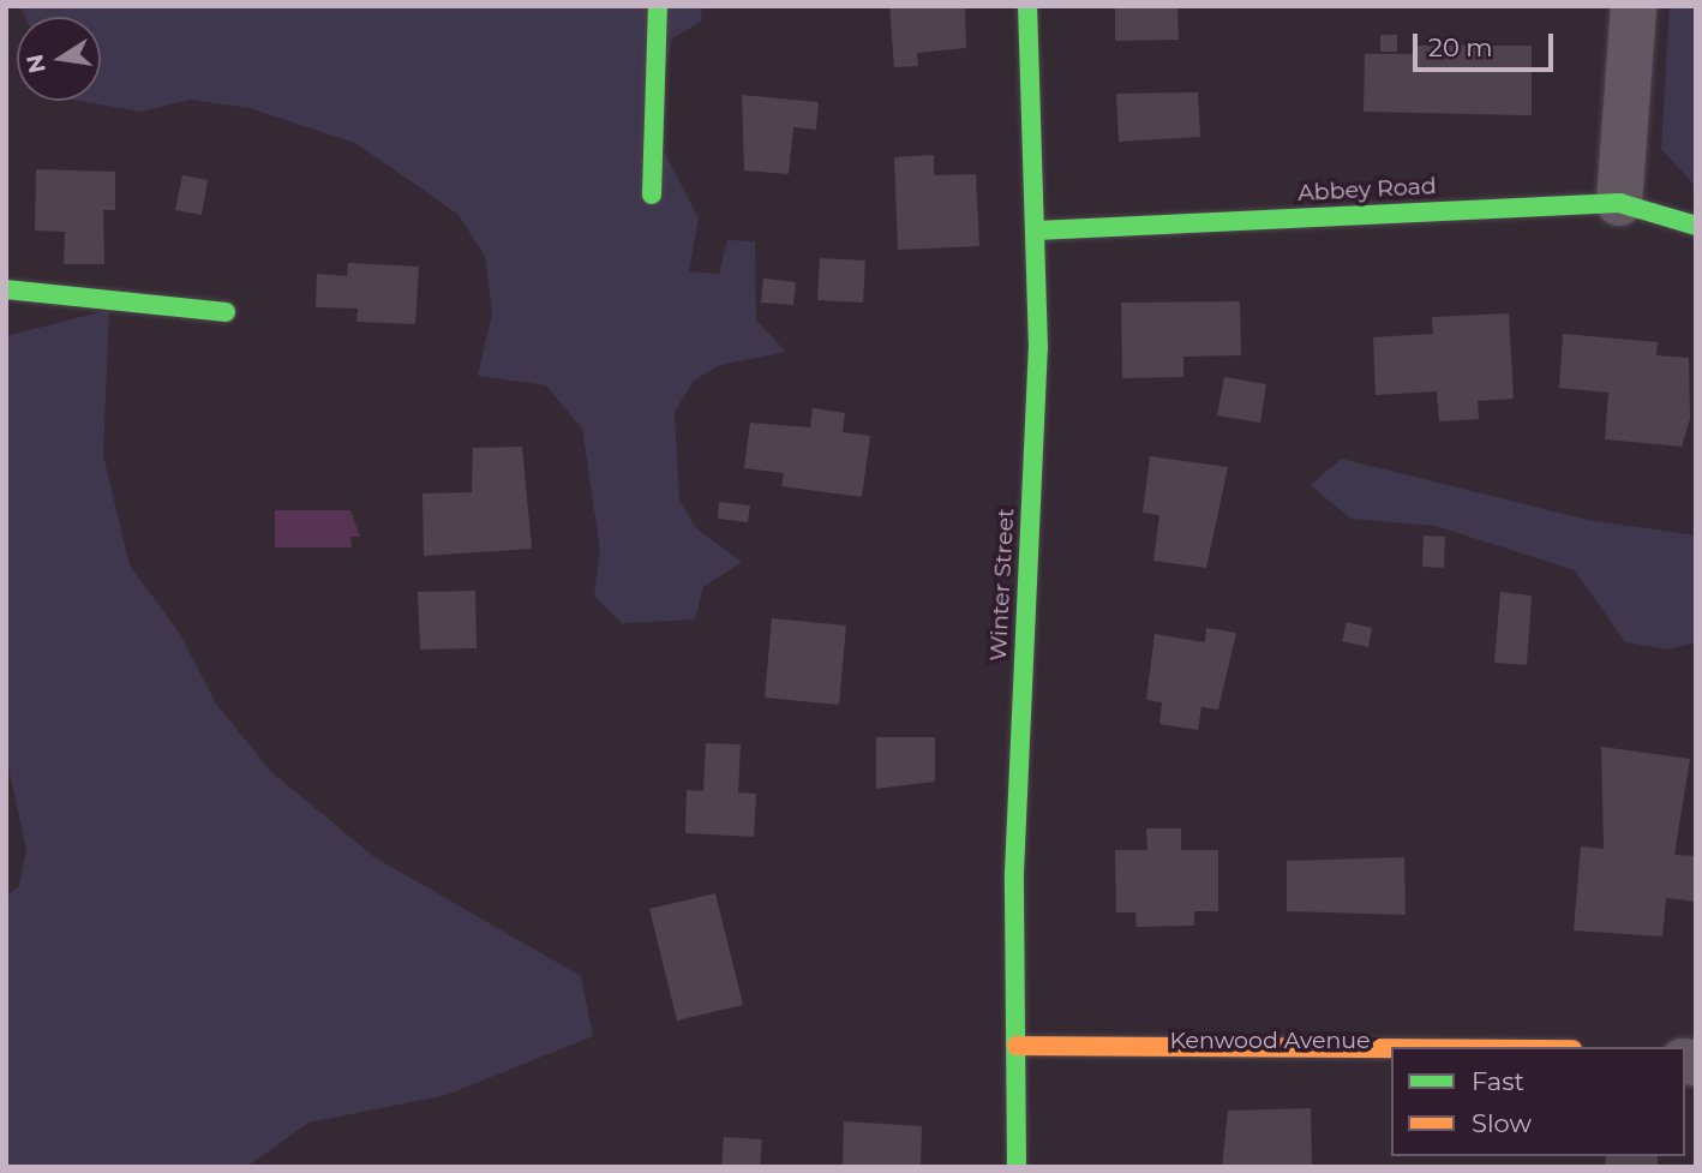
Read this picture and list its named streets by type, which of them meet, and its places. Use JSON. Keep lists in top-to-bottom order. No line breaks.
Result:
{"streets":{"street":["Abbey Road","Winter Street","Kenwood Avenue"]},"crossings":[["Abbey Road","Winter Street"],["Winter Street","Kenwood Avenue"]],"legend":["Fast","Slow"],"scale_bar":"20 m","north":"left"}
